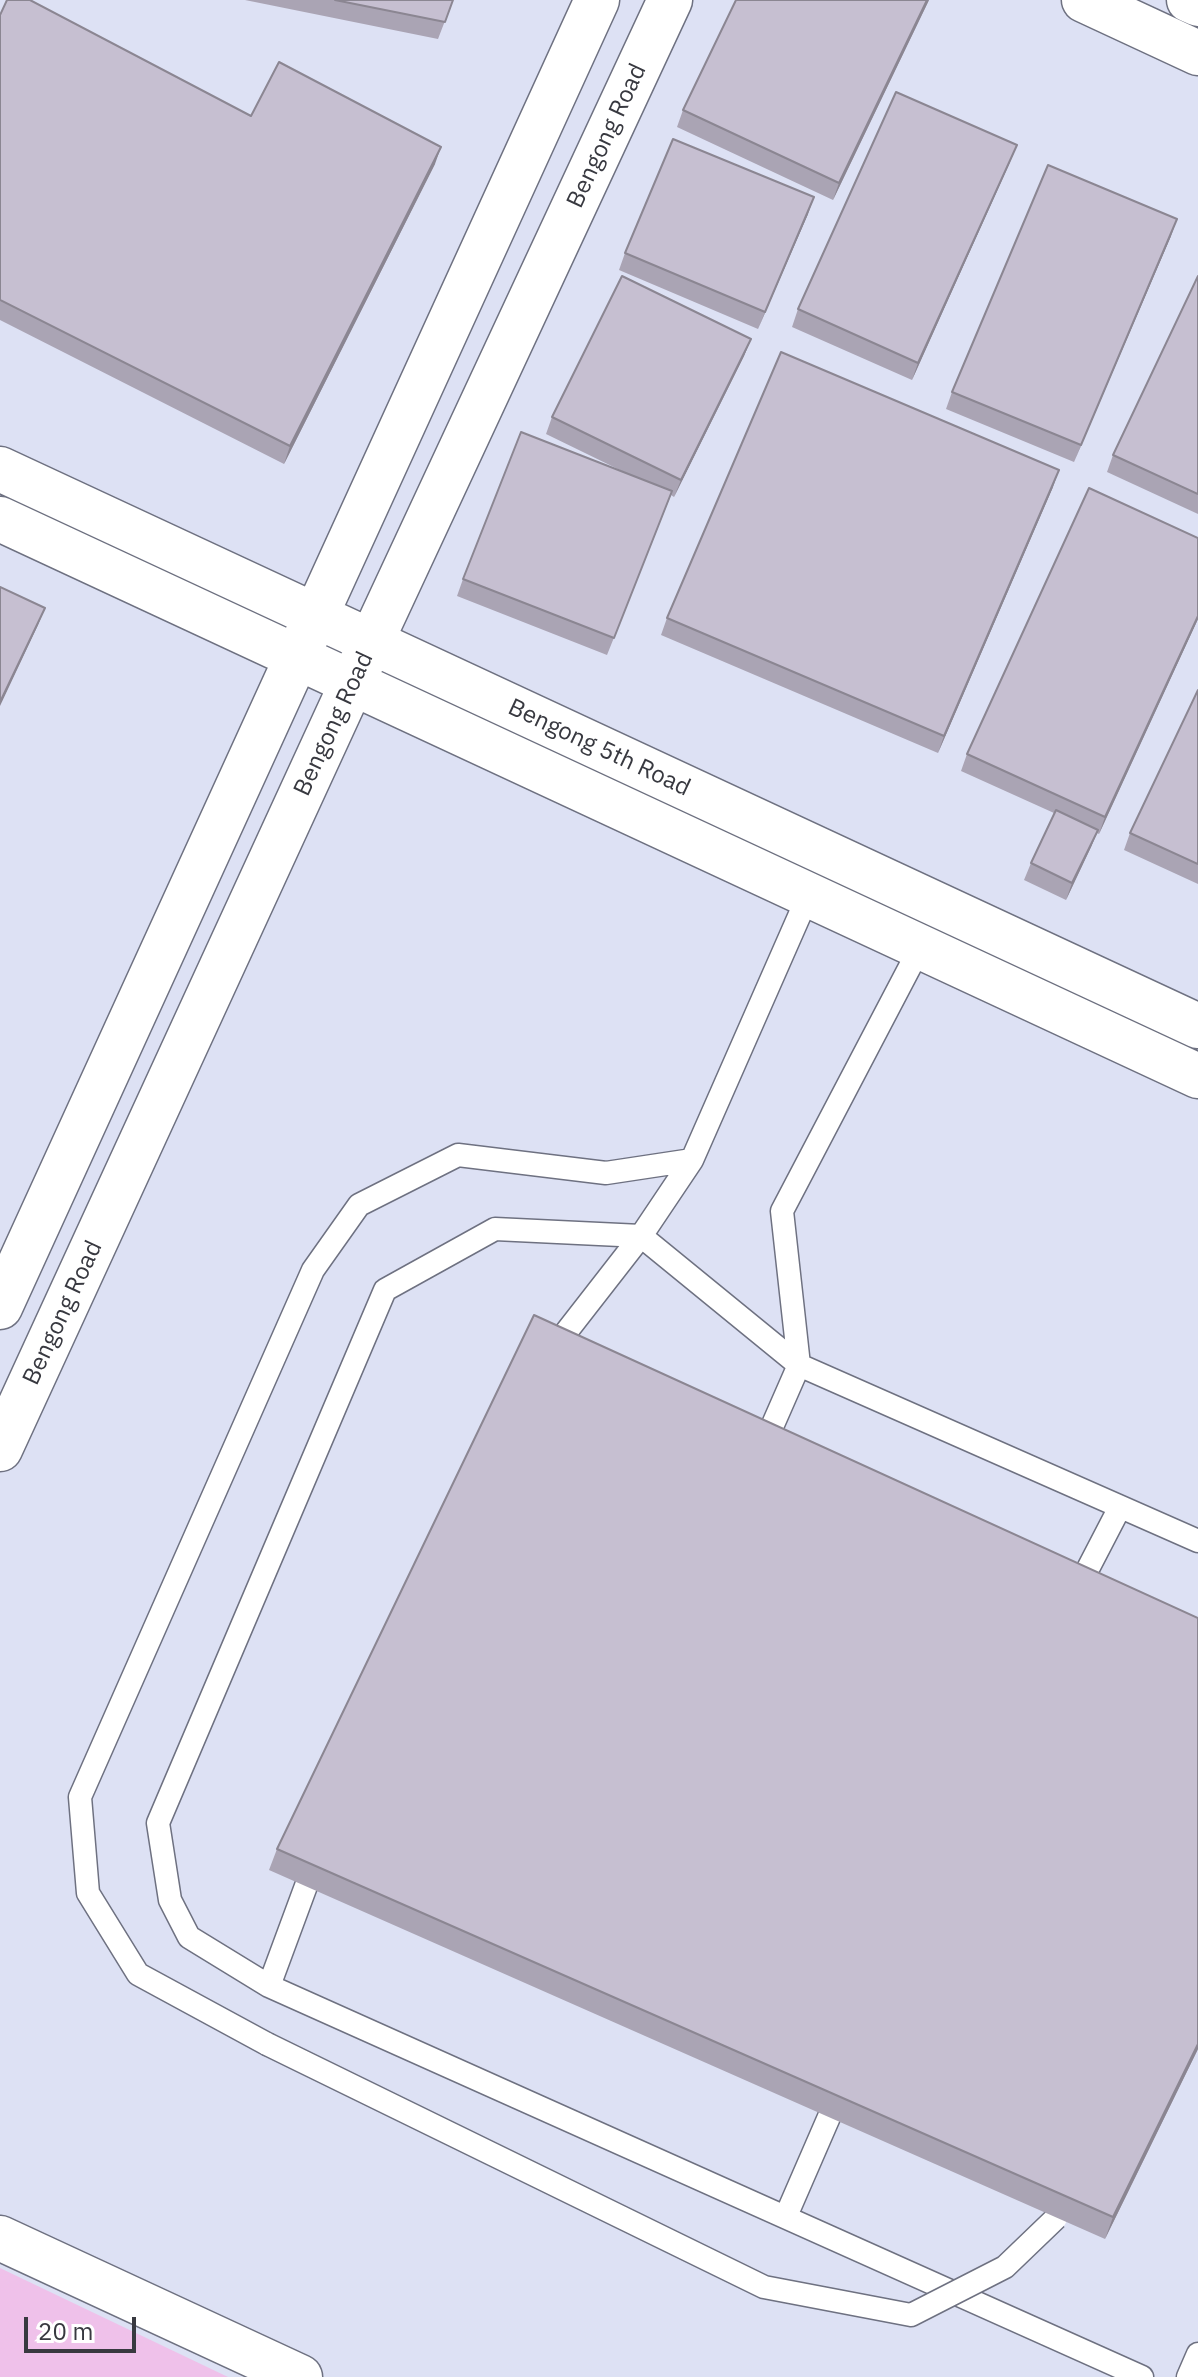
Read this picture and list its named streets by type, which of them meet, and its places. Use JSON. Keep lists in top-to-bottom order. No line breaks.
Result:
{"streets":{"street":["Bengong Road","Bengong 5th Road"]},"crossings":[["Bengong Road","Bengong 5th Road"]],"scale_bar":"20 m"}
